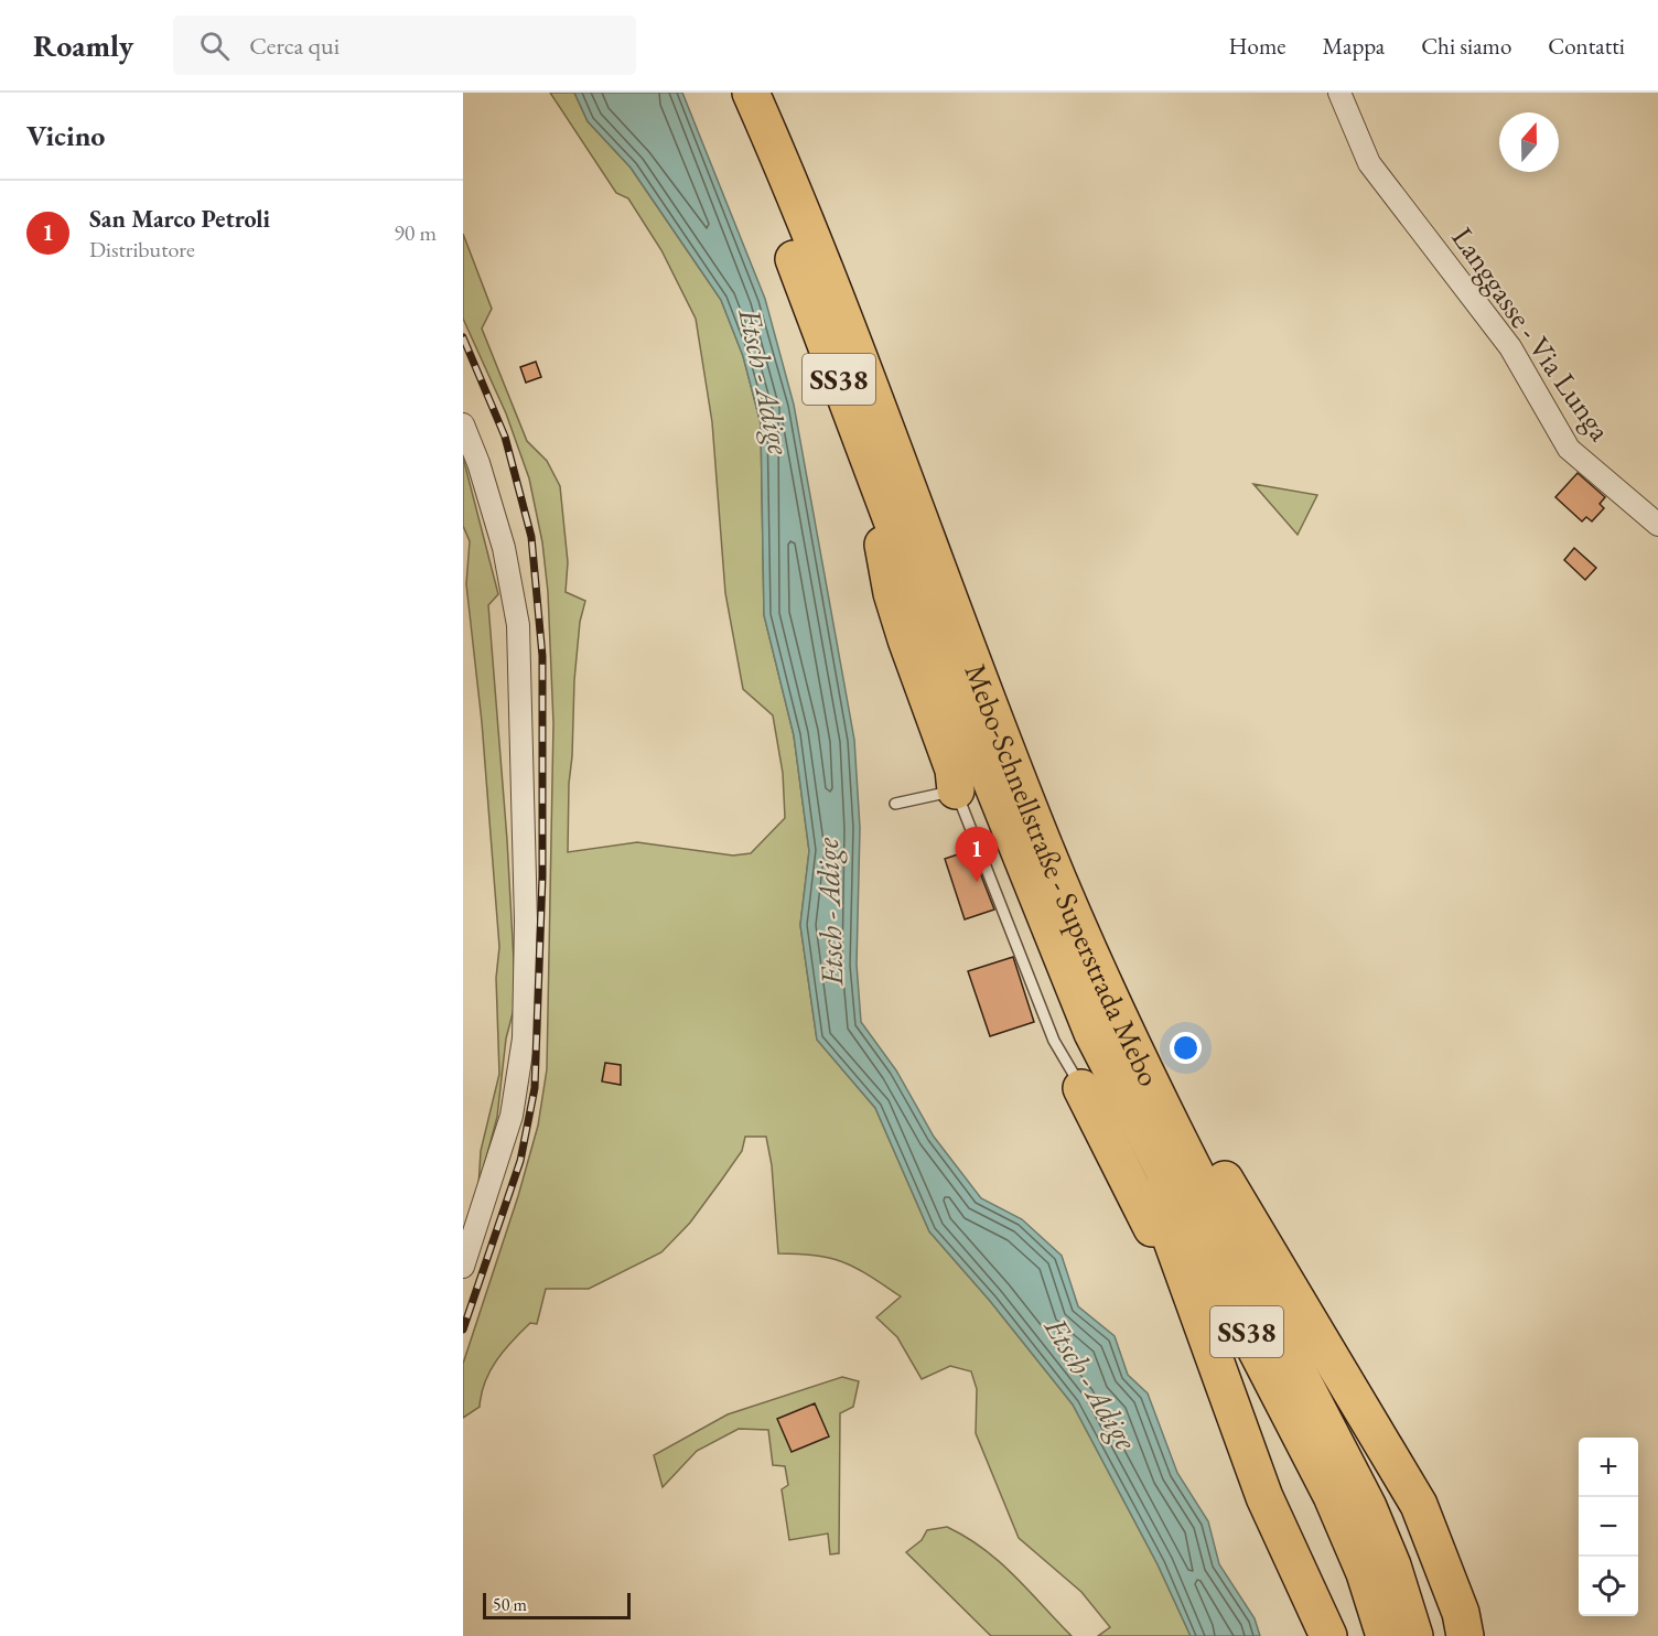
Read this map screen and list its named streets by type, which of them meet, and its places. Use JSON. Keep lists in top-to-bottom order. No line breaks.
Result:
{"streets":{"highway":["SS38","Mebo-Schnellstraße - Superstrada Mebo"],"street":["Langgasse - Via Lunga"]},"water":["Etsch - Adige"],"scale_bar":"50 m","north":"top","page":{"header":"Roamly","search":"Cerca qui","nav":["Home","Mappa","Chi siamo","Contatti"],"heading":"Vicino","list":[{"mark":"1","name":"San Marco Petroli","note":"Distributore","value":"90 m"}],"pins":"1","map_buttons":["+","−"],"scale":"50 m"}}
